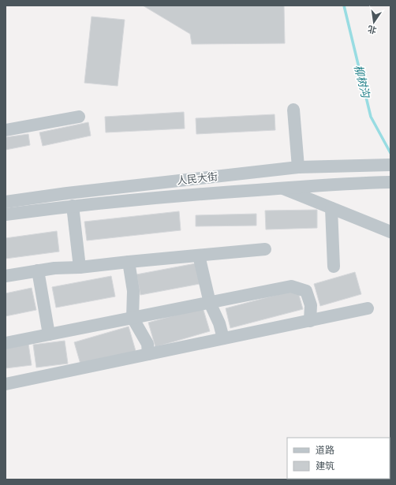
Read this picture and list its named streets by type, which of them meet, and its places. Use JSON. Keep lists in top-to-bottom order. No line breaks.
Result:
{"streets":{"street":["人民大街"]},"water":["柳树沟"],"legend":["道路","建筑"],"north":"bottom"}
